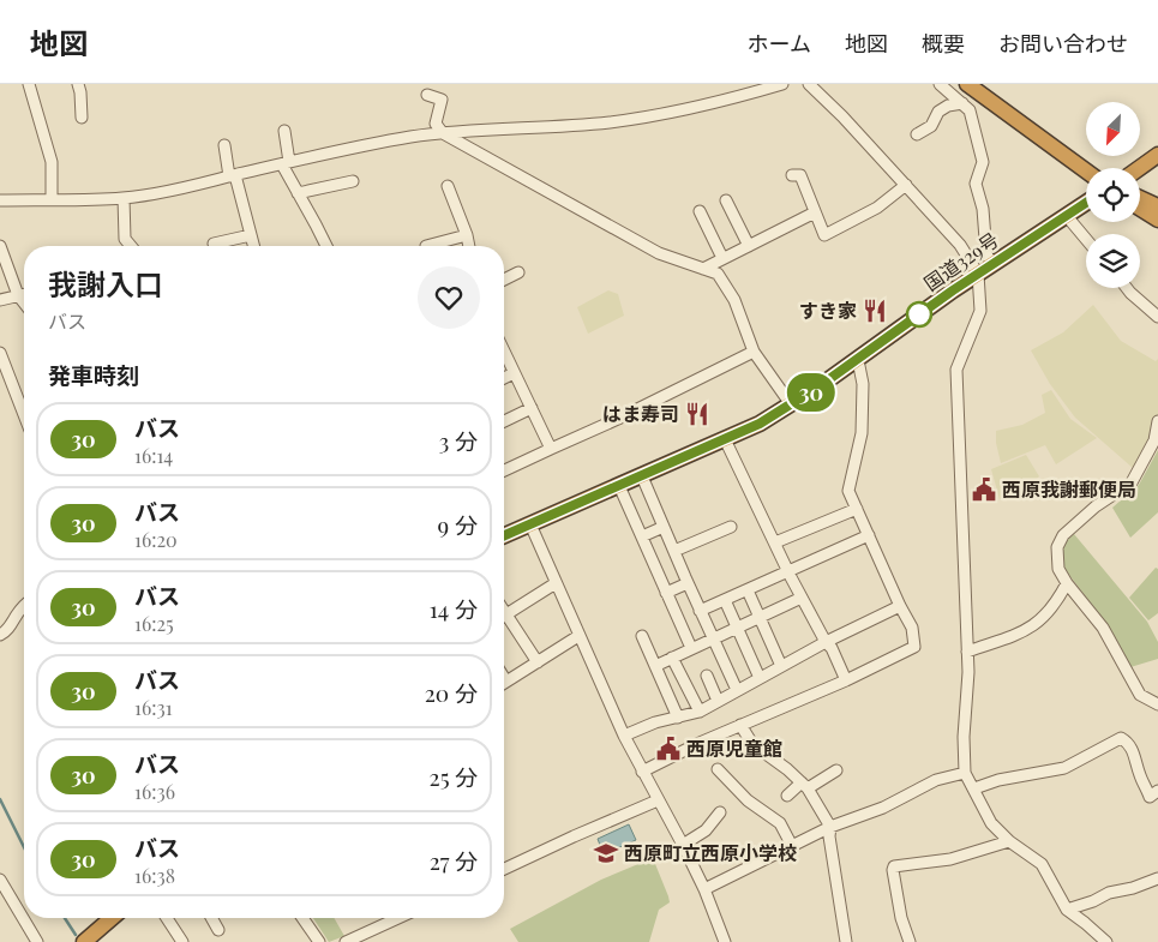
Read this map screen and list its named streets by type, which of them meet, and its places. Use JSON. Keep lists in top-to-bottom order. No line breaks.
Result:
{"streets":{"highway":["国道329号"]},"places":{"restaurant":["すき家","はま寿司"],"public building":["西原我謝郵便局","西原児童館"],"school or university":["西原町立西原小学校"]},"lines":["bus line 30"],"north":"bottom left","page":{"header":"地図","nav":["ホーム","地図","概要","お問い合わせ"],"on_map":"30","heading":[["我謝入口","バス"],"発車時刻"],"list":[{"mark":"30","name":"バス","note":"16:14","value":"3 分"},{"mark":"30","name":"バス","note":"16:20","value":"9 分"},{"mark":"30","name":"バス","note":"16:25","value":"14 分"},{"mark":"30","name":"バス","note":"16:31","value":"20 分"},{"mark":"30","name":"バス","note":"16:36","value":"25 分"},{"mark":"30","name":"バス","note":"16:38","value":"27 分"}]}}
